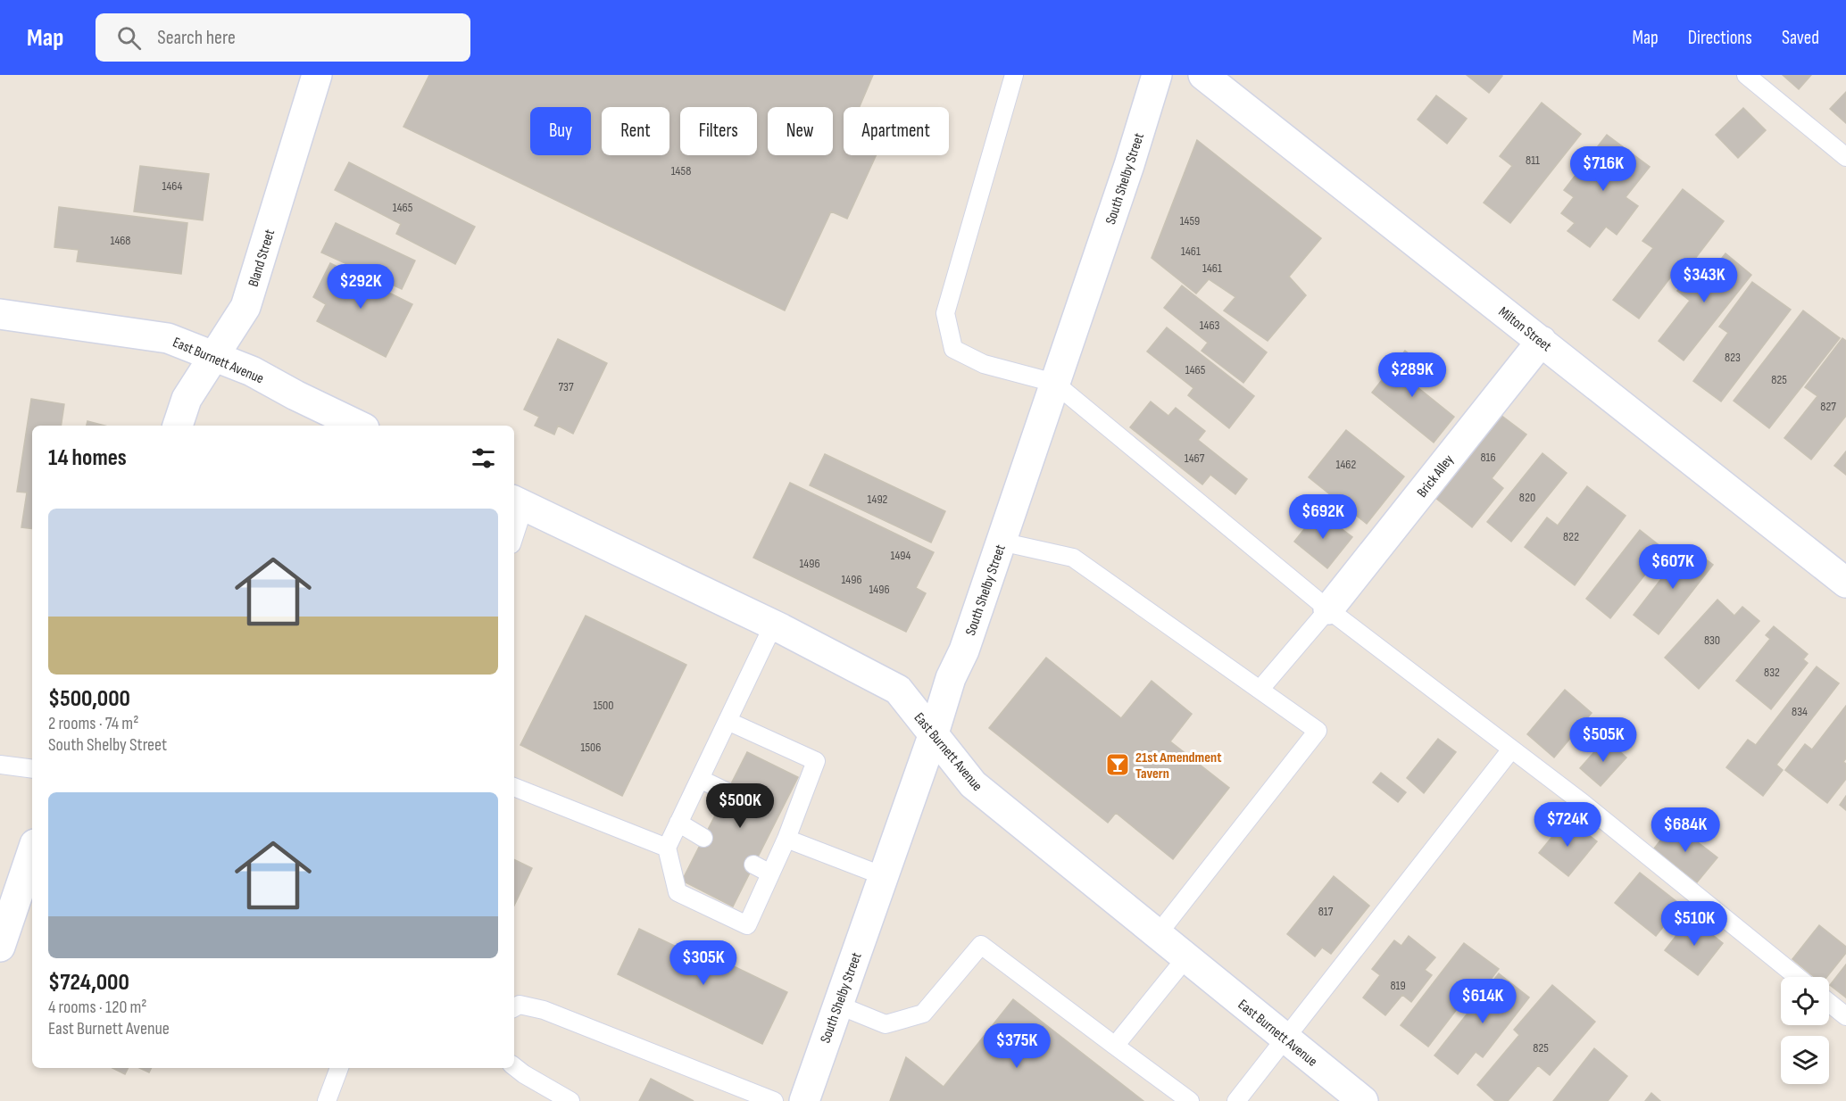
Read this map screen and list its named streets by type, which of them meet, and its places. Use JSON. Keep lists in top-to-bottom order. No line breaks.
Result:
{"streets":{"street":["South Shelby Street","Bland Street","Milton Street","East Burnett Avenue","Brick Alley"]},"crossings":[["South Shelby Street","East Burnett Avenue"],["Bland Street","East Burnett Avenue"],["Milton Street","Brick Alley"]],"places":{"bar":["21st Amendment Tavern"]},"house_numbers":["811","1458","1464","1465","1459","1468","1461","1461","1463","823","1465","825","737","827","816","1467","1462","820","1492","822","1494","1496","1496","1496","830","832","1500","834","1506","817","819","825"],"page":{"header":"Map","search":"Search here","nav":["Map","Directions","Saved"],"chip":["Buy","Rent","Filters","New","Apartment"],"price":["$716K","$343K","$292K","$289K","$692K","$607K","$505K","$500K","$724K","$684K","$510K","$305K","$614K","$375K"],"heading":"14 homes","list":[{"name":"$500,000","note":"2 rooms · 74 m² · South Shelby Street"},{"name":"$724,000","note":"4 rooms · 120 m² · East Burnett Avenue"}]}}
